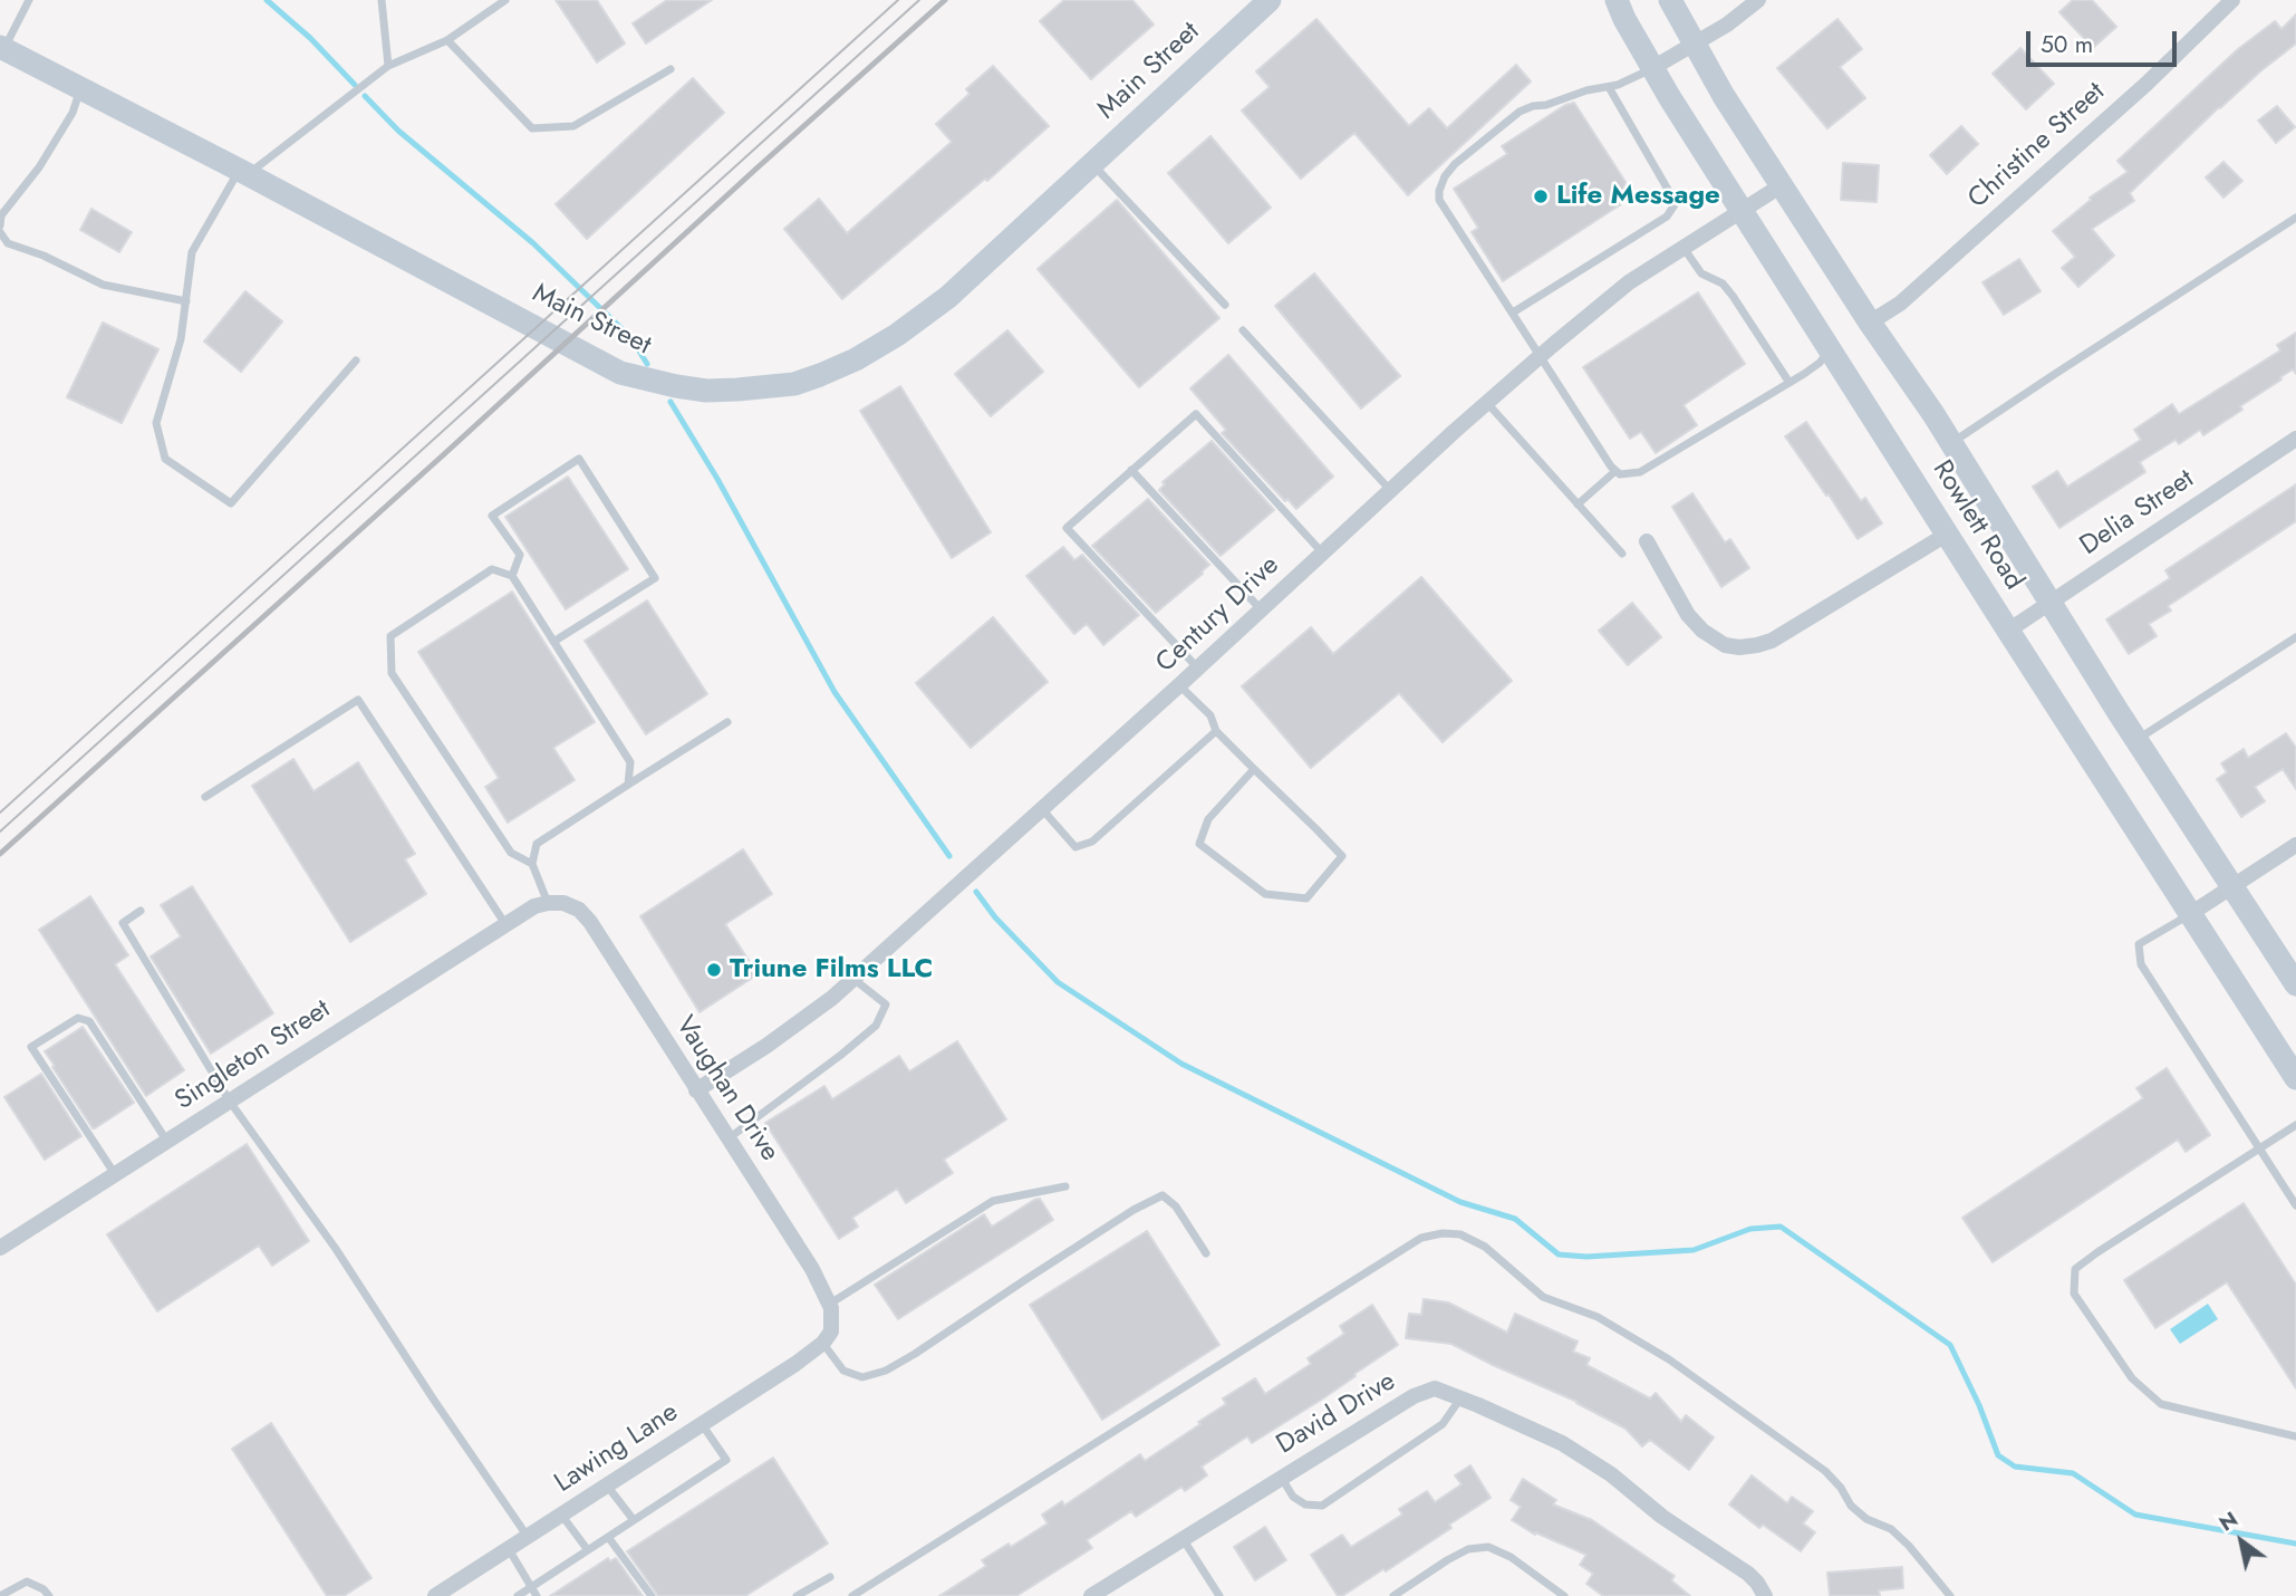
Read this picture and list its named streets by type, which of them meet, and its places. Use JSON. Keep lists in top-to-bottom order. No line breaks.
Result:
{"streets":{"main road":["Main Street","Rowlett Road"],"street":["Christine Street","Delia Street","Century Drive","Singleton Street","Vaughan Drive","David Drive","Lawing Lane"]},"crossings":[["Christine Street","Rowlett Road"],["Delia Street","Rowlett Road"],["Rowlett Road","Century Drive"],["Century Drive","Vaughan Drive"],["Singleton Street","Vaughan Drive"]],"places":["Life Message","Triune Films LLC"],"scale_bar":"50 m","north":"top left"}
